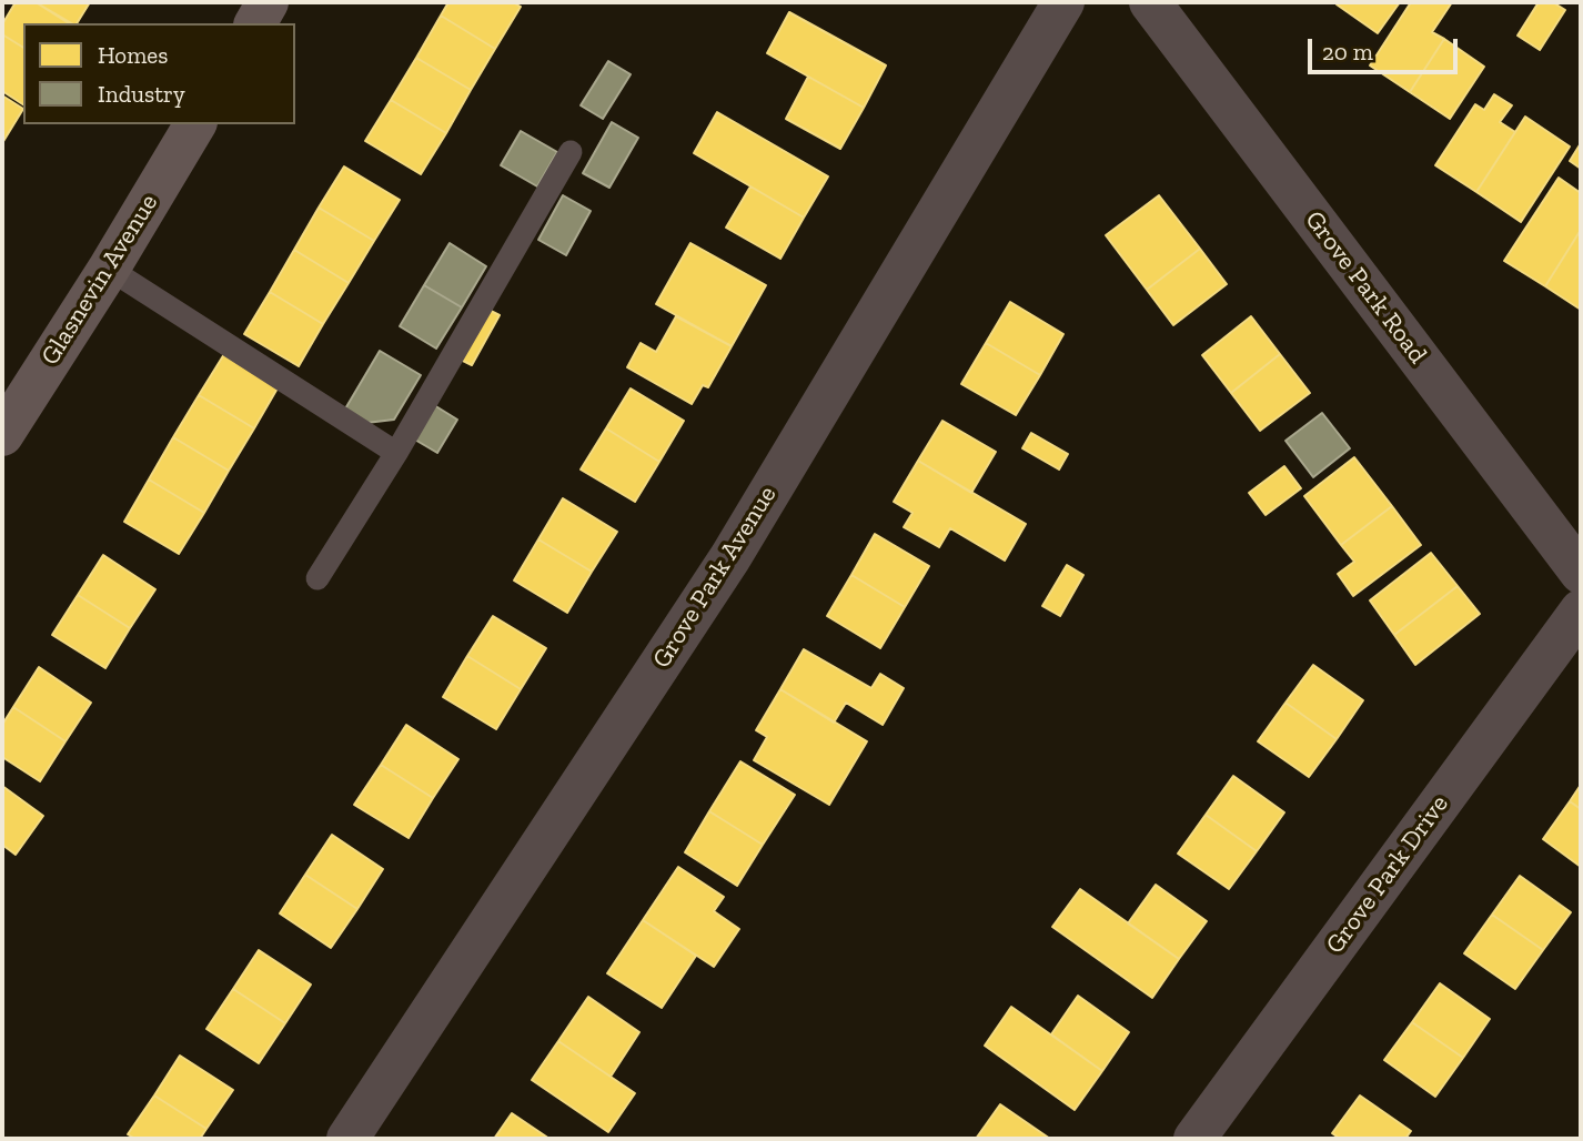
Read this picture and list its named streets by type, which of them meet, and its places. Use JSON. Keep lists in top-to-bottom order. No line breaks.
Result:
{"streets":{"main road":["Glasnevin Avenue"],"street":["Grove Park Road","Grove Park Avenue","Grove Park Drive"]},"legend":["Homes","Industry"],"scale_bar":"20 m"}
